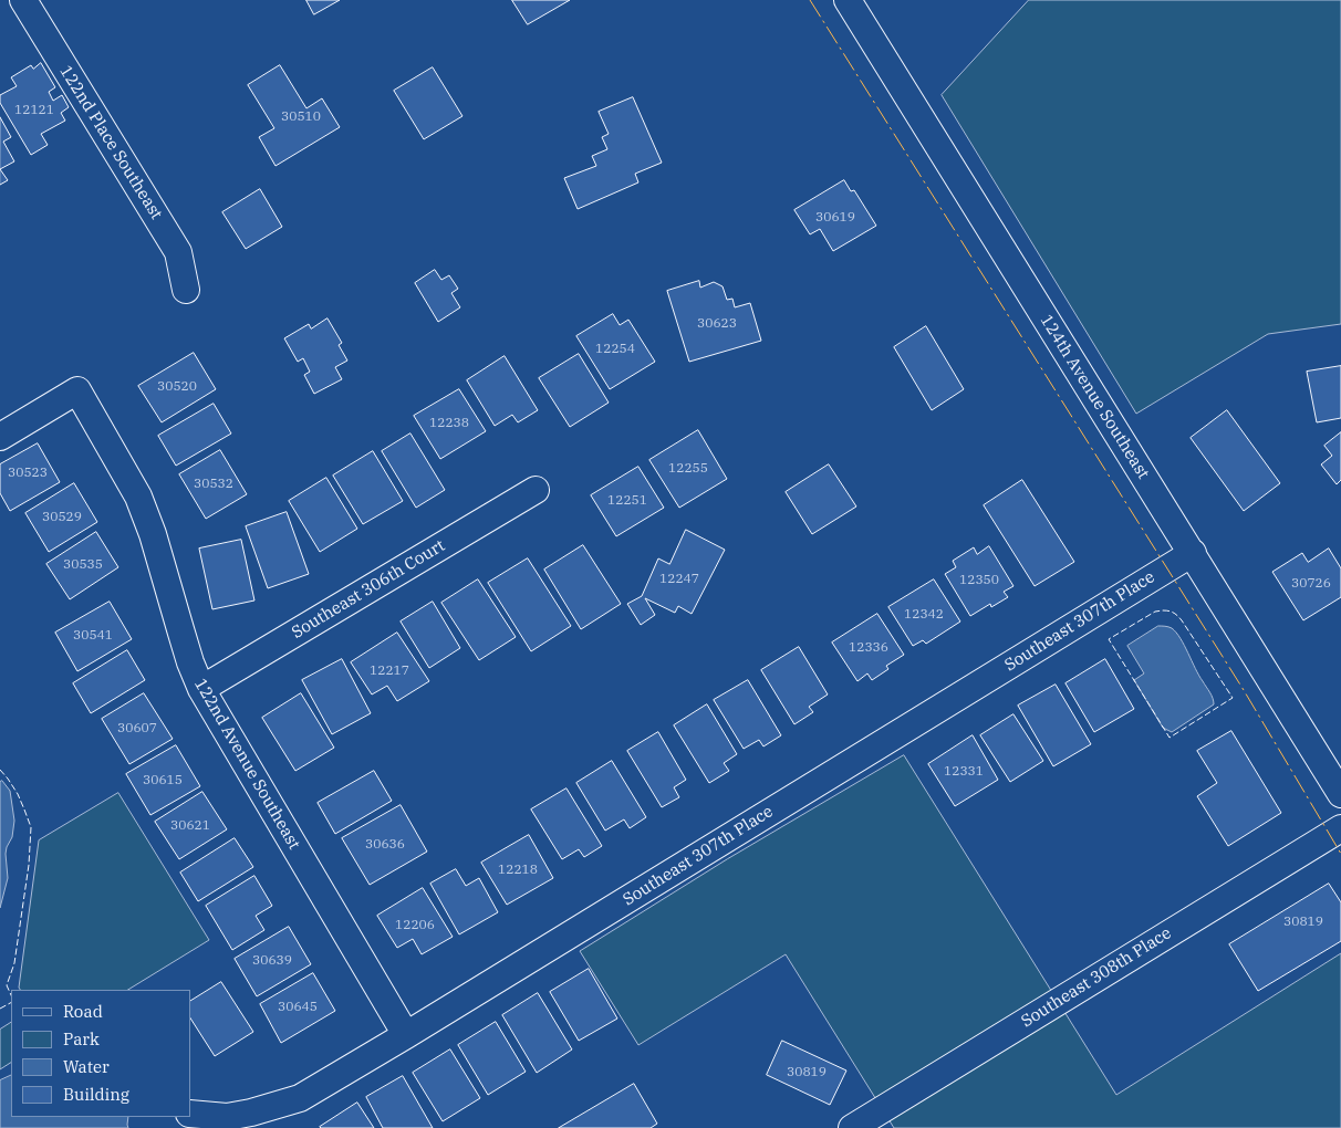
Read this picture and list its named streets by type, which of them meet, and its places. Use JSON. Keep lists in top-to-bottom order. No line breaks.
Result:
{"streets":{"street":["122nd Place Southeast","124th Avenue Southeast","Southeast 306th Court","Southeast 307th Place","122nd Avenue Southeast","Southeast 308th Place"]},"crossings":[["124th Avenue Southeast","Southeast 307th Place"],["Southeast 306th Court","122nd Avenue Southeast"],["Southeast 307th Place","122nd Avenue Southeast"]],"house_numbers":["12121","30510","30619","30623","12254","30520","12238","12255","30523","30532","12251","30529","30535","12247","12350","30726","12342","30541","12336","12217","30607","12331","30615","30621","30636","12218","30819","12206","30639","30645","30819"],"legend":["Road","Park","Water","Building"]}
